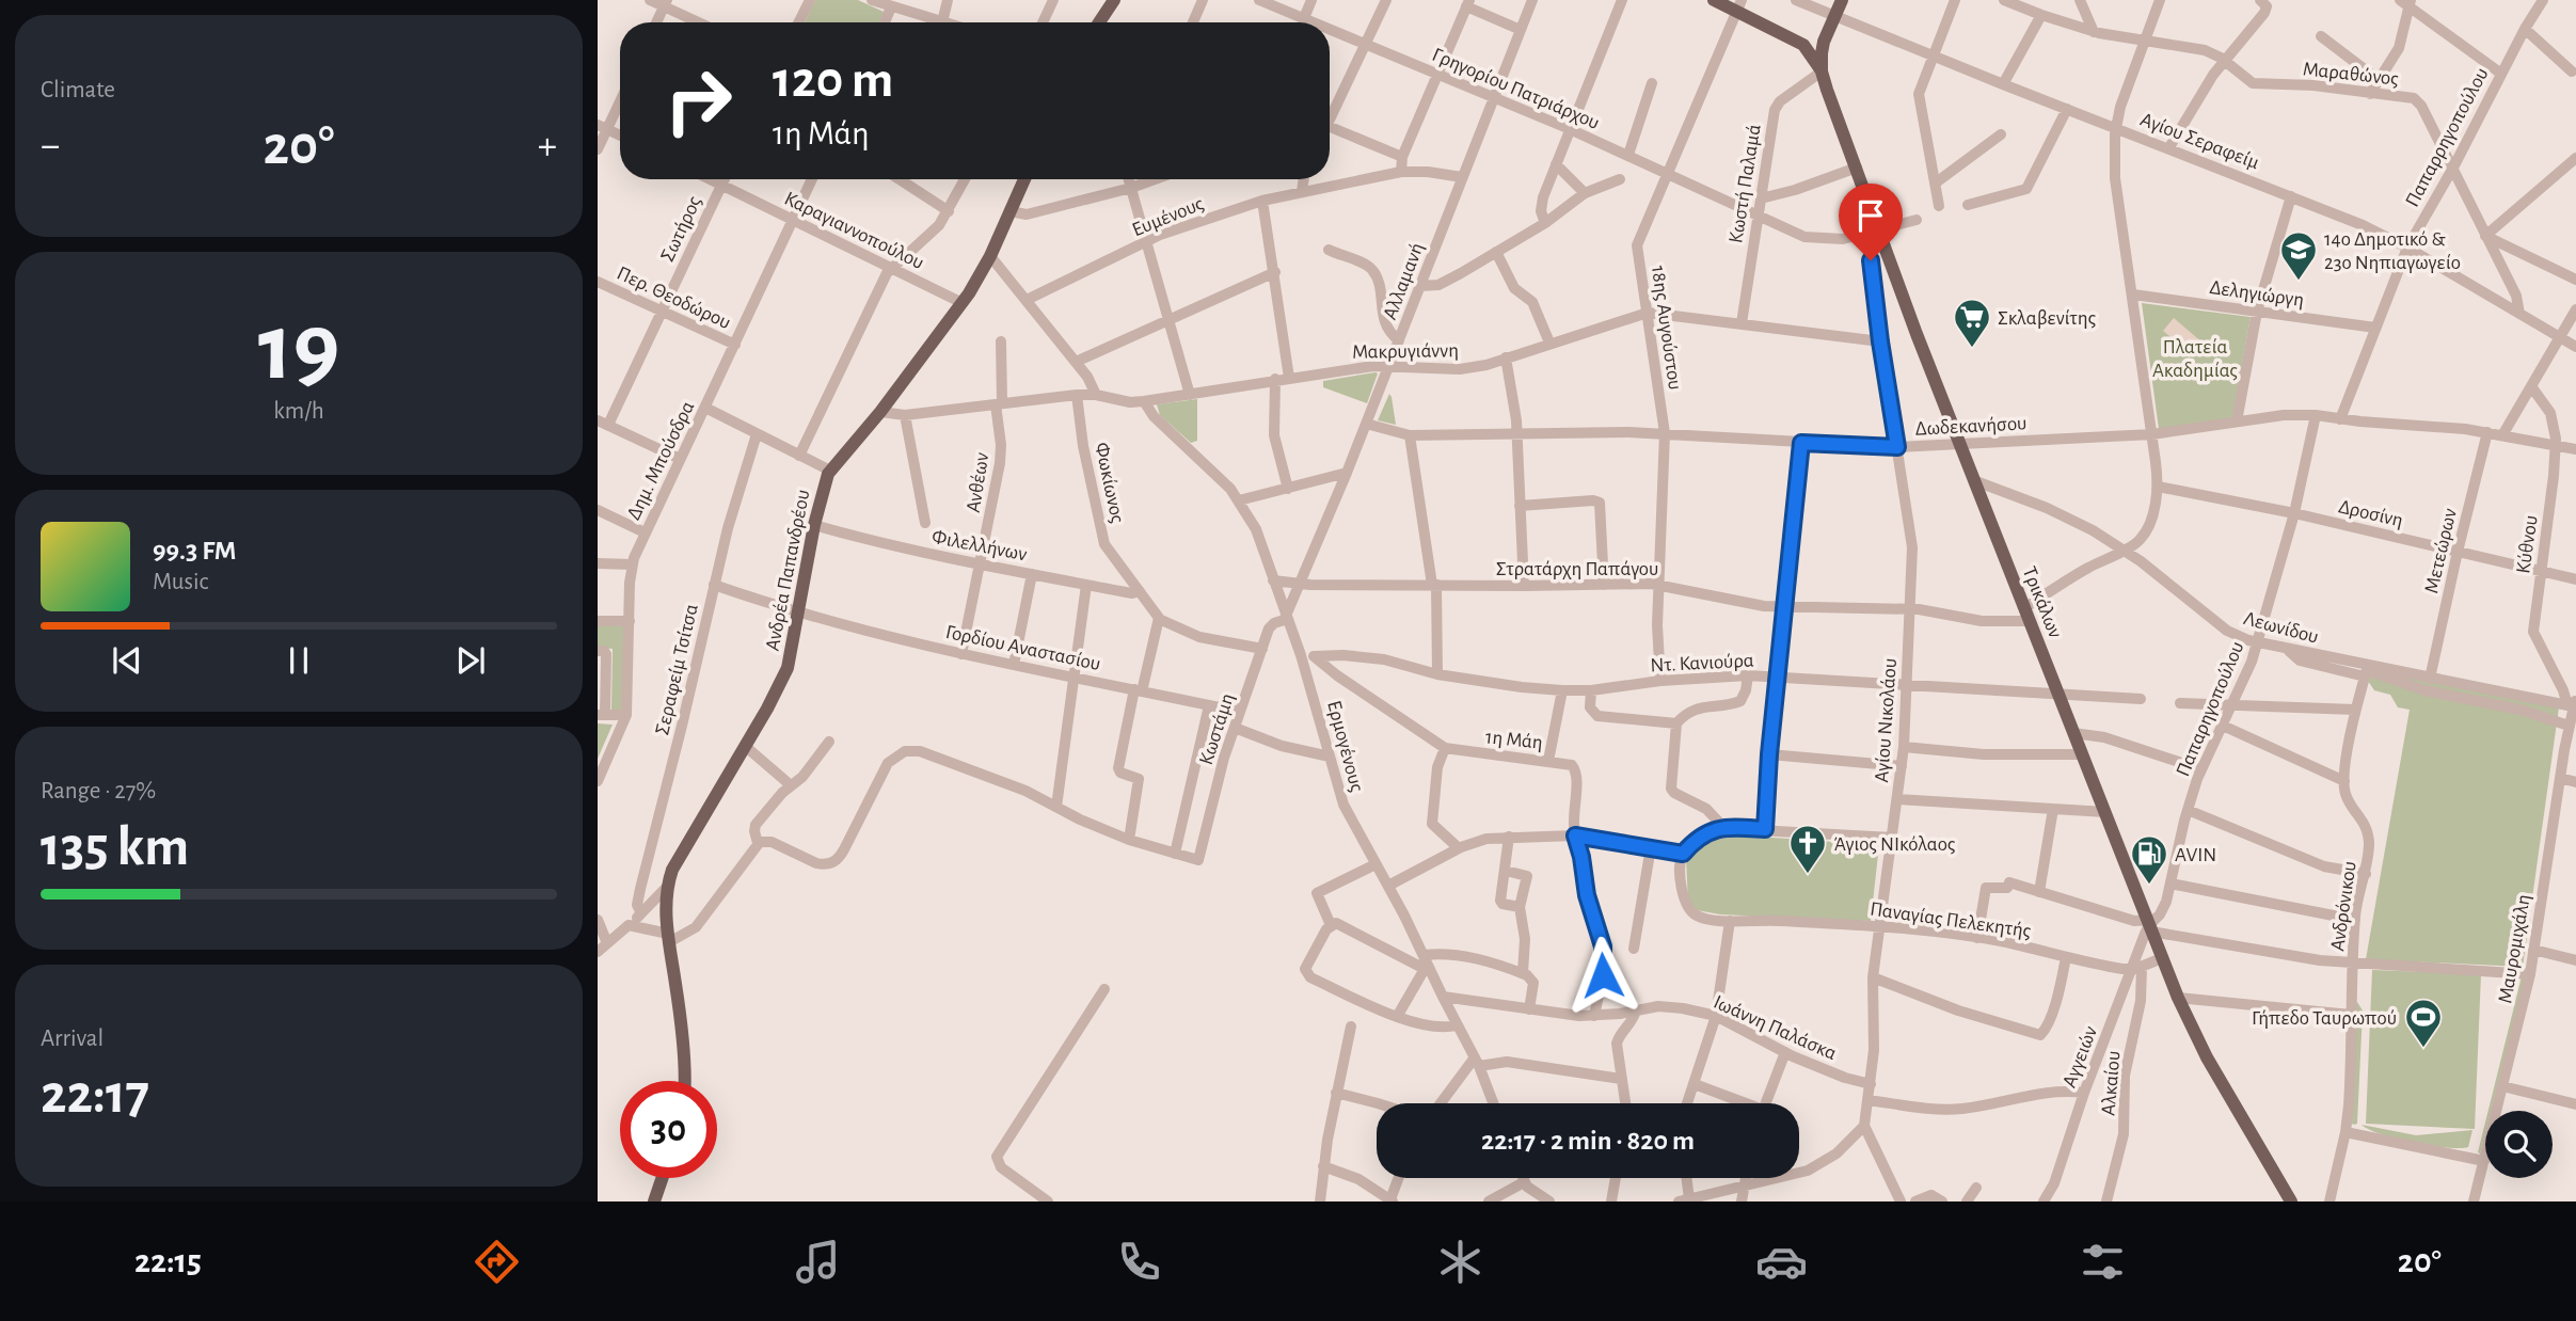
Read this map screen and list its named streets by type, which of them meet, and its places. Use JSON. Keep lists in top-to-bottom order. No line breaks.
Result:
{"streets":{"main road":["Ανδρέα Παπανδρέου","Τρικάλων"],"street":["Μαραθώνος","Γρηγορίου Πατριάρχου","Παπαρρηγοπούλου","Αγίου Σεραφείμ","Κωστή Παλαμά","Ευμένους","Σωτήρος","Καραγιαννοπούλου","Αλλαμανή","Δεληγιώργη","Περ. Θεοδώρου","18ης Αυγούστου","Μακρυγιάννη","Δωδεκανήσου","Δημ. Μπούσδρα","Ανθέων","Φωκίωνος","Δροσίνη","Φιλελλήνων","Κύθνου","Μετεώρων","Στρατάρχη Παπάγου","Λεωνίδου","Γορδίου Αναστασίου","Ντ. Κανιούρα","Σεραφείμ Τσίτσα","Παπαρηγοπούλου","Αγίου Νικολάου","Κωστάμη","1η Μάη","Ερμογένους","Ανδρόνικου","Παναγίας Πελεκητής","Μαυρομιχάλη","Ιωάννη Παλάσκα","Αγγειών","Αλκαίου"]},"crossings":[["Μαραθώνος","Παπαρρηγοπούλου"],["Μαραθώνος","Αγίου Σεραφείμ"],["Γρηγορίου Πατριάρχου","Κωστή Παλαμά"],["Γρηγορίου Πατριάρχου","Αλλαμανή"],["Γρηγορίου Πατριάρχου","18ης Αυγούστου"],["Παπαρρηγοπούλου","Αγίου Σεραφείμ"],["Παπαρρηγοπούλου","Δεληγιώργη"],["Παπαρρηγοπούλου","Δωδεκανήσου"],["Αγίου Σεραφείμ","Τρικάλων"],["Κωστή Παλαμά","Μακρυγιάννη"],["Κωστή Παλαμά","Τρικάλων"],["Ευμένους","Αλλαμανή"],["Σωτήρος","Καραγιαννοπούλου"],["Σωτήρος","Περ. Θεοδώρου"],["Καραγιαννοπούλου","Δημ. Μπούσδρα"],["Καραγιαννοπούλου","Ανδρέα Παπανδρέου"],["Αλλαμανή","Μακρυγιάννη"],["Αλλαμανή","Δωδεκανήσου"],["Αλλαμανή","Στρατάρχη Παπάγου"],["Αλλαμανή","Κωστάμη"],["Αλλαμανή","Ερμογένους"],["Περ. Θεοδώρου","Δημ. Μπούσδρα"],["18ης Αυγούστου","Μακρυγιάννη"],["18ης Αυγούστου","Δωδεκανήσου"],["18ης Αυγούστου","Στρατάρχη Παπάγου"],["18ης Αυγούστου","Ντ. Κανιούρα"],["Μακρυγιάννη","Ανθέων"],["Μακρυγιάννη","Φωκίωνος"],["Μακρυγιάννη","Ανδρέα Παπανδρέου"],["Μακρυγιάννη","Αγίου Νικολάου"],["Μακρυγιάννη","Ερμογένους"],["Δωδεκανήσου","Κύθνου"],["Δωδεκανήσου","Μετεώρων"],["Δωδεκανήσου","Τρικάλων"],["Δωδεκανήσου","Παπαρηγοπούλου"],["Δωδεκανήσου","Αγίου Νικολάου"],["Ανθέων","Φιλελλήνων"],["Ανθέων","Γορδίου Αναστασίου"],["Φωκίωνος","Φιλελλήνων"],["Δροσίνη","Κύθνου"],["Δροσίνη","Μετεώρων"],["Δροσίνη","Παπαρηγοπούλου"],["Φιλελλήνων","Ανδρέα Παπανδρέου"],["Κύθνου","Λεωνίδου"],["Κύθνου","Μαυρομιχάλη"],["Μετεώρων","Λεωνίδου"],["Στρατάρχη Παπάγου","Τρικάλων"],["Στρατάρχη Παπάγου","Αγίου Νικολάου"],["Στρατάρχη Παπάγου","Ερμογένους"],["Ανδρέα Παπανδρέου","Γορδίου Αναστασίου"],["Τρικάλων","Λεωνίδου"],["Τρικάλων","Ντ. Κανιούρα"],["Τρικάλων","Παπαρηγοπούλου"],["Τρικάλων","Αγίου Νικολάου"],["Τρικάλων","Αγγειών"],["Λεωνίδου","Παπαρηγοπούλου"],["Λεωνίδου","Ανδρόνικου"],["Λεωνίδου","Μαυρομιχάλη"],["Γορδίου Αναστασίου","Σεραφείμ Τσίτσα"],["Γορδίου Αναστασίου","Κωστάμη"],["Ντ. Κανιούρα","Αγίου Νικολάου"],["Ντ. Κανιούρα","1η Μάη"],["Παπαρηγοπούλου","Αγγειών"],["Αγίου Νικολάου","Παναγίας Πελεκητής"],["Αγίου Νικολάου","Ιωάννη Παλάσκα"],["Κωστάμη","Ερμογένους"],["Ερμογένους","Ιωάννη Παλάσκα"],["Παναγίας Πελεκητής","Αγγειών"],["Παναγίας Πελεκητής","Αλκαίου"],["Αγγειών","Αλκαίου"]],"parks":["Πλατεία Ακαδημίας"],"places":{"school or university":["14ο Δημοτικό & 23ο Νηπιαγωγείο"],"supermarket":["Σκλαβενίτης"],"church":["Άγιος ΝΙκόλαος"],"fuel station":["AVIN"],"sports":["Γήπεδο Ταυρωπού"]},"page":{"tile":["Climate",["19","km/h"],["Range · 27%","135 km"],["Arrival","22:17"]],"turn":["120 m","1η Μάη"],"heat":["−","20°","+"],"song":["99.3 FM","Music"],"limit":"30","trip":"22:17 · 2 min · 820 m","tabs":["22:15","20°"]}}
